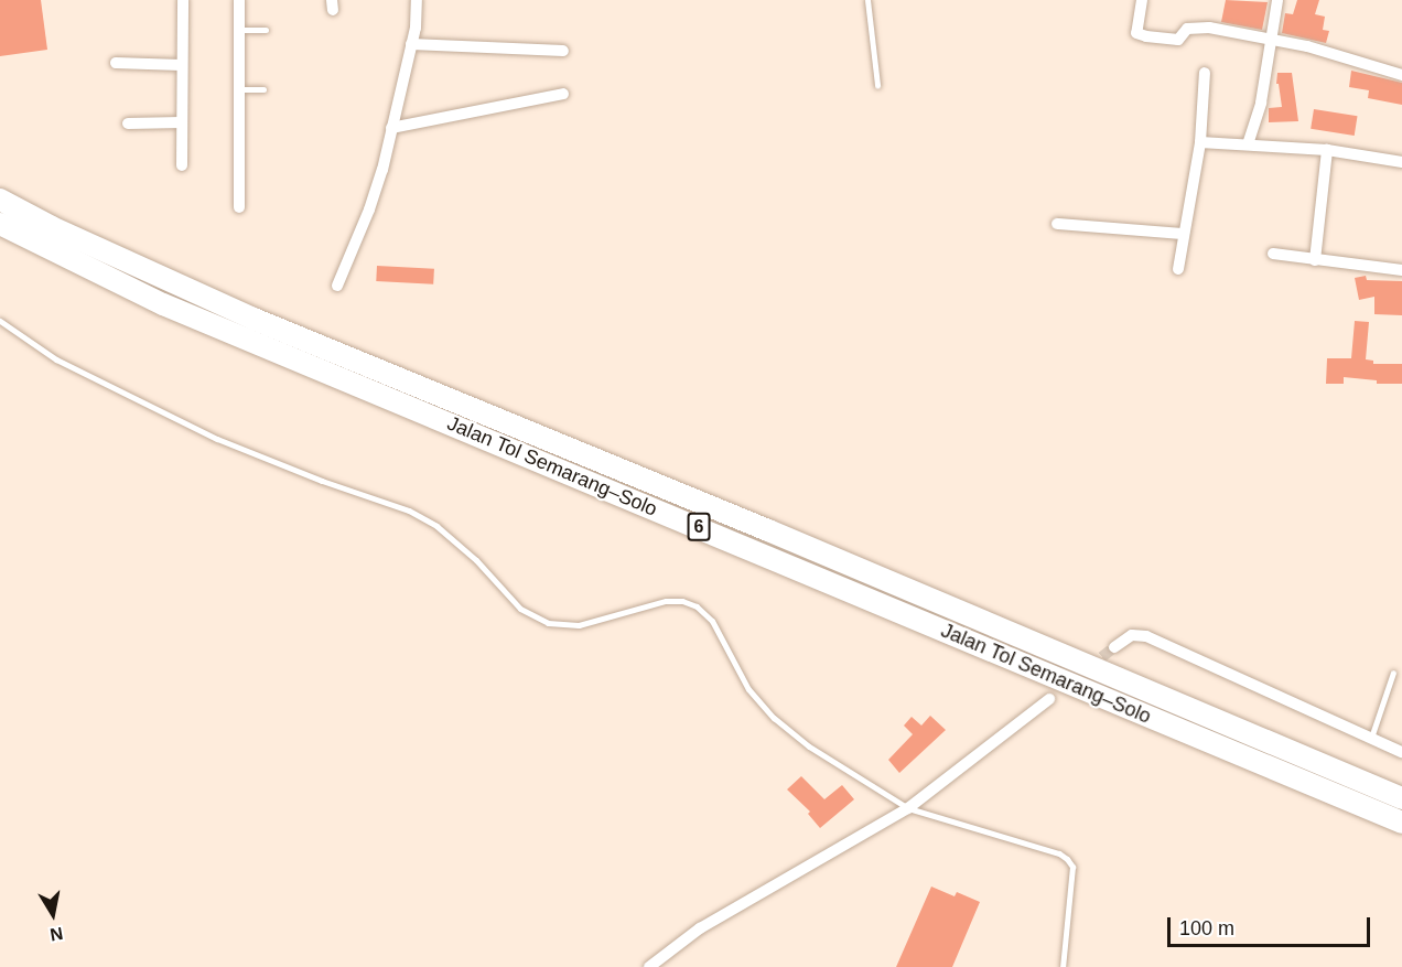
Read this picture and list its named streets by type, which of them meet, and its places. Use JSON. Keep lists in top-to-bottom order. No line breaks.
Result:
{"streets":{"highway":["Jalan Tol Semarang–Solo","6"]},"scale_bar":"100 m","north":"bottom"}
